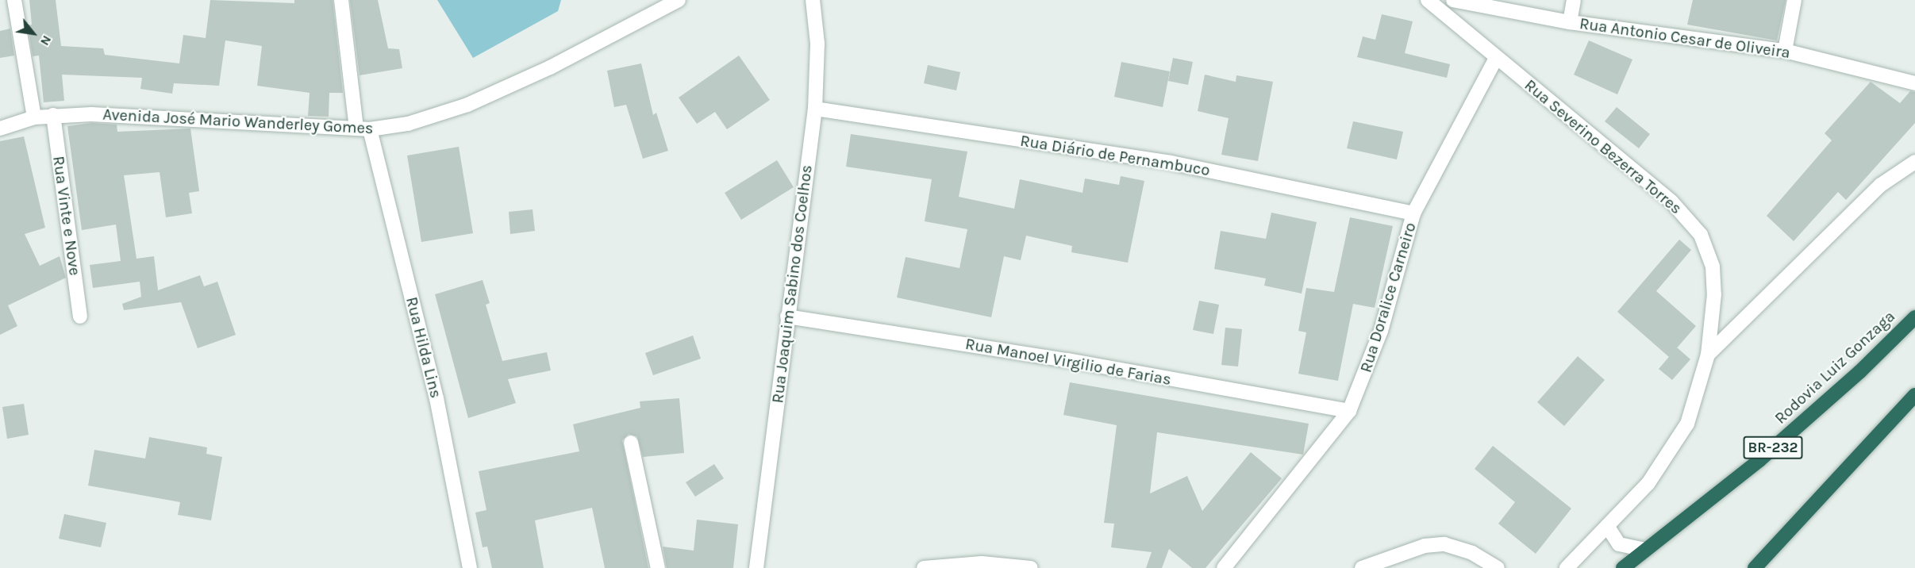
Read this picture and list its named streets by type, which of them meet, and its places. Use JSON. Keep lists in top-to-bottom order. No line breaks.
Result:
{"streets":{"highway":["Rodovia Luiz Gonzaga","BR-232"],"street":["Rua Antonio Cesar de Oliveira","Avenida José Mario Wanderley Gomes","Rua Severino Bezerra Torres","Rua Diário de Pernambuco","Rua Vinte e Nove","Rua Joaquim Sabino dos Coelhos","Rua Doralice Carneiro","Rua Hilda Lins","Rua Manoel Virgilio de Farias"]},"crossings":[["Avenida José Mario Wanderley Gomes","Rua Vinte e Nove"],["Avenida José Mario Wanderley Gomes","Rua Hilda Lins"],["Rua Severino Bezerra Torres","Rua Doralice Carneiro"],["Rua Diário de Pernambuco","Rua Joaquim Sabino dos Coelhos"],["Rua Diário de Pernambuco","Rua Doralice Carneiro"],["Rua Joaquim Sabino dos Coelhos","Rua Manoel Virgilio de Farias"],["Rua Doralice Carneiro","Rua Manoel Virgilio de Farias"]],"north":"bottom right"}
